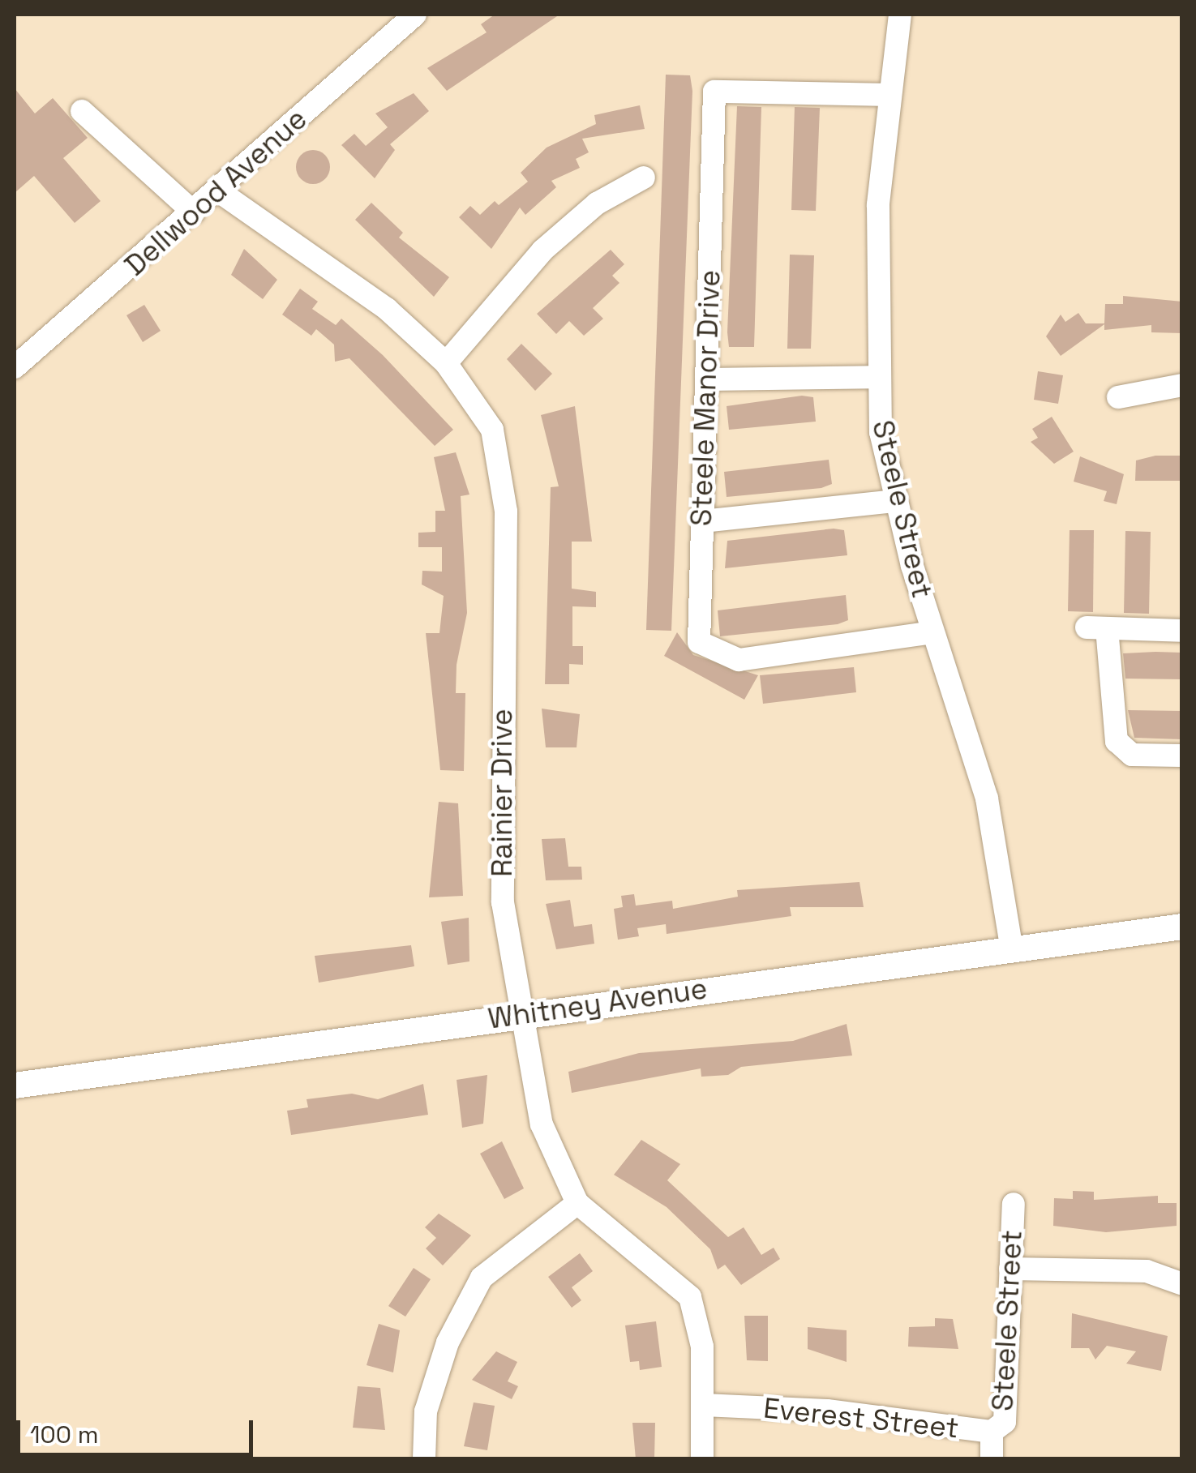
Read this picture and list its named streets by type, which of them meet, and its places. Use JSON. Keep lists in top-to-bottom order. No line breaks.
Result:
{"streets":{"main road":["Whitney Avenue"],"street":["Dellwood Avenue","Steele Manor Drive","Steele Street","Rainier Drive","Everest Street"]},"crossings":[["Dellwood Avenue","Rainier Drive"],["Steele Manor Drive","Steele Street"],["Steele Street","Whitney Avenue"],["Steele Street","Everest Street"],["Rainier Drive","Whitney Avenue"],["Rainier Drive","Everest Street"]],"scale_bar":"100 m"}
